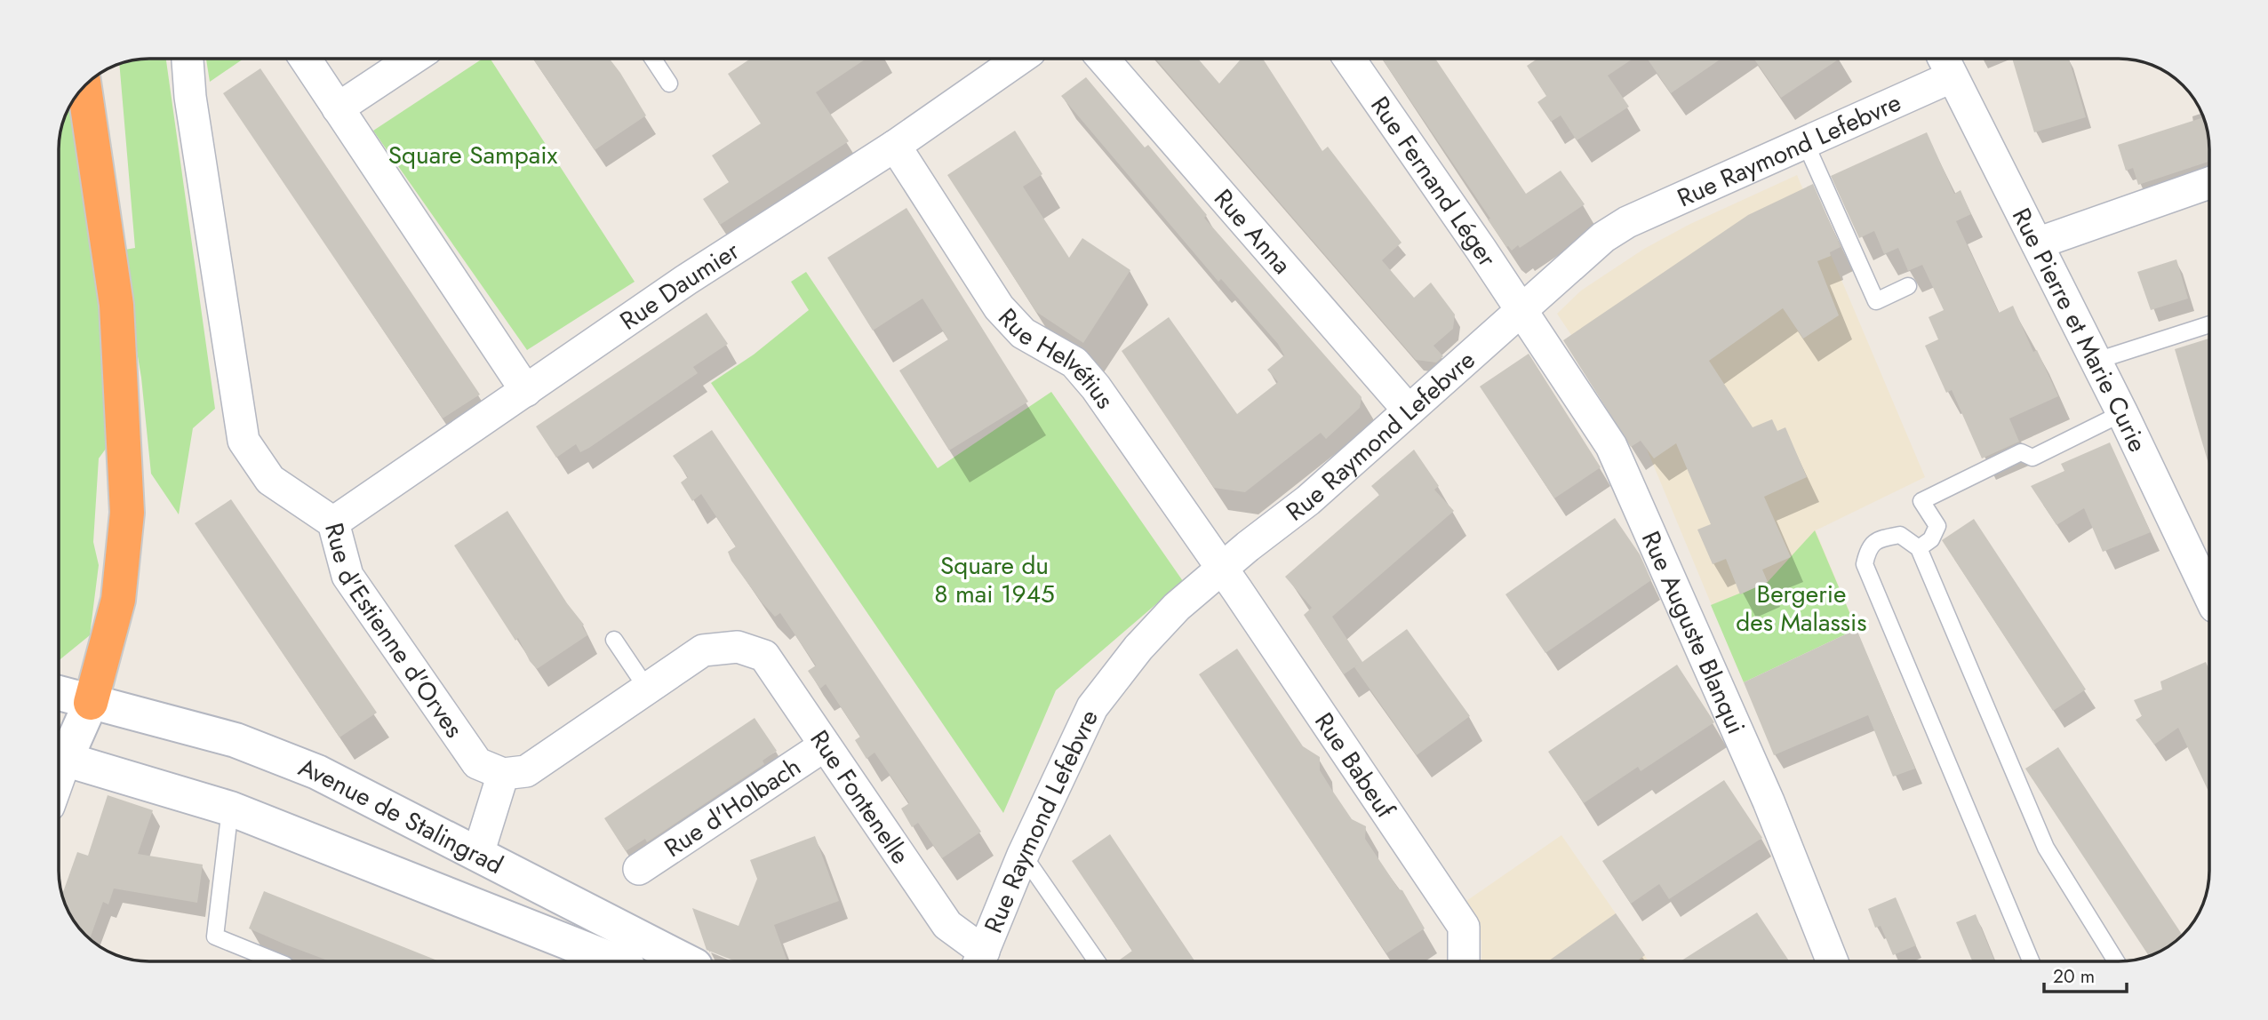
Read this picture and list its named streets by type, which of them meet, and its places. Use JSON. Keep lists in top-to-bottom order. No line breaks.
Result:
{"streets":{"main road":["Avenue de Stalingrad"],"street":["Rue Raymond Lefebvre","Rue Fernand Léger","Rue Anna","Rue Daumier","Rue Pierre et Marie Curie","Rue Helvétius","Rue d'Estienne d'Orves","Rue Auguste Blanqui","Rue Babeuf","Rue Fontenelle","Rue d'Holbach"]},"crossings":[["Rue Raymond Lefebvre","Rue Fernand Léger"],["Rue Raymond Lefebvre","Rue Anna"],["Rue Raymond Lefebvre","Rue Pierre et Marie Curie"],["Rue Raymond Lefebvre","Rue Helvétius"],["Rue Raymond Lefebvre","Rue Auguste Blanqui"],["Rue Raymond Lefebvre","Rue Babeuf"],["Rue Raymond Lefebvre","Rue Fontenelle"],["Rue Fernand Léger","Rue Auguste Blanqui"],["Rue Daumier","Rue Helvétius"],["Rue Daumier","Rue d'Estienne d'Orves"],["Rue Helvétius","Rue Babeuf"],["Rue Fontenelle","Rue d'Holbach"]],"parks":["Square Sampaix","Square du 8 mai 1945","Bergerie des Malassis"],"scale_bar":"20 m"}
